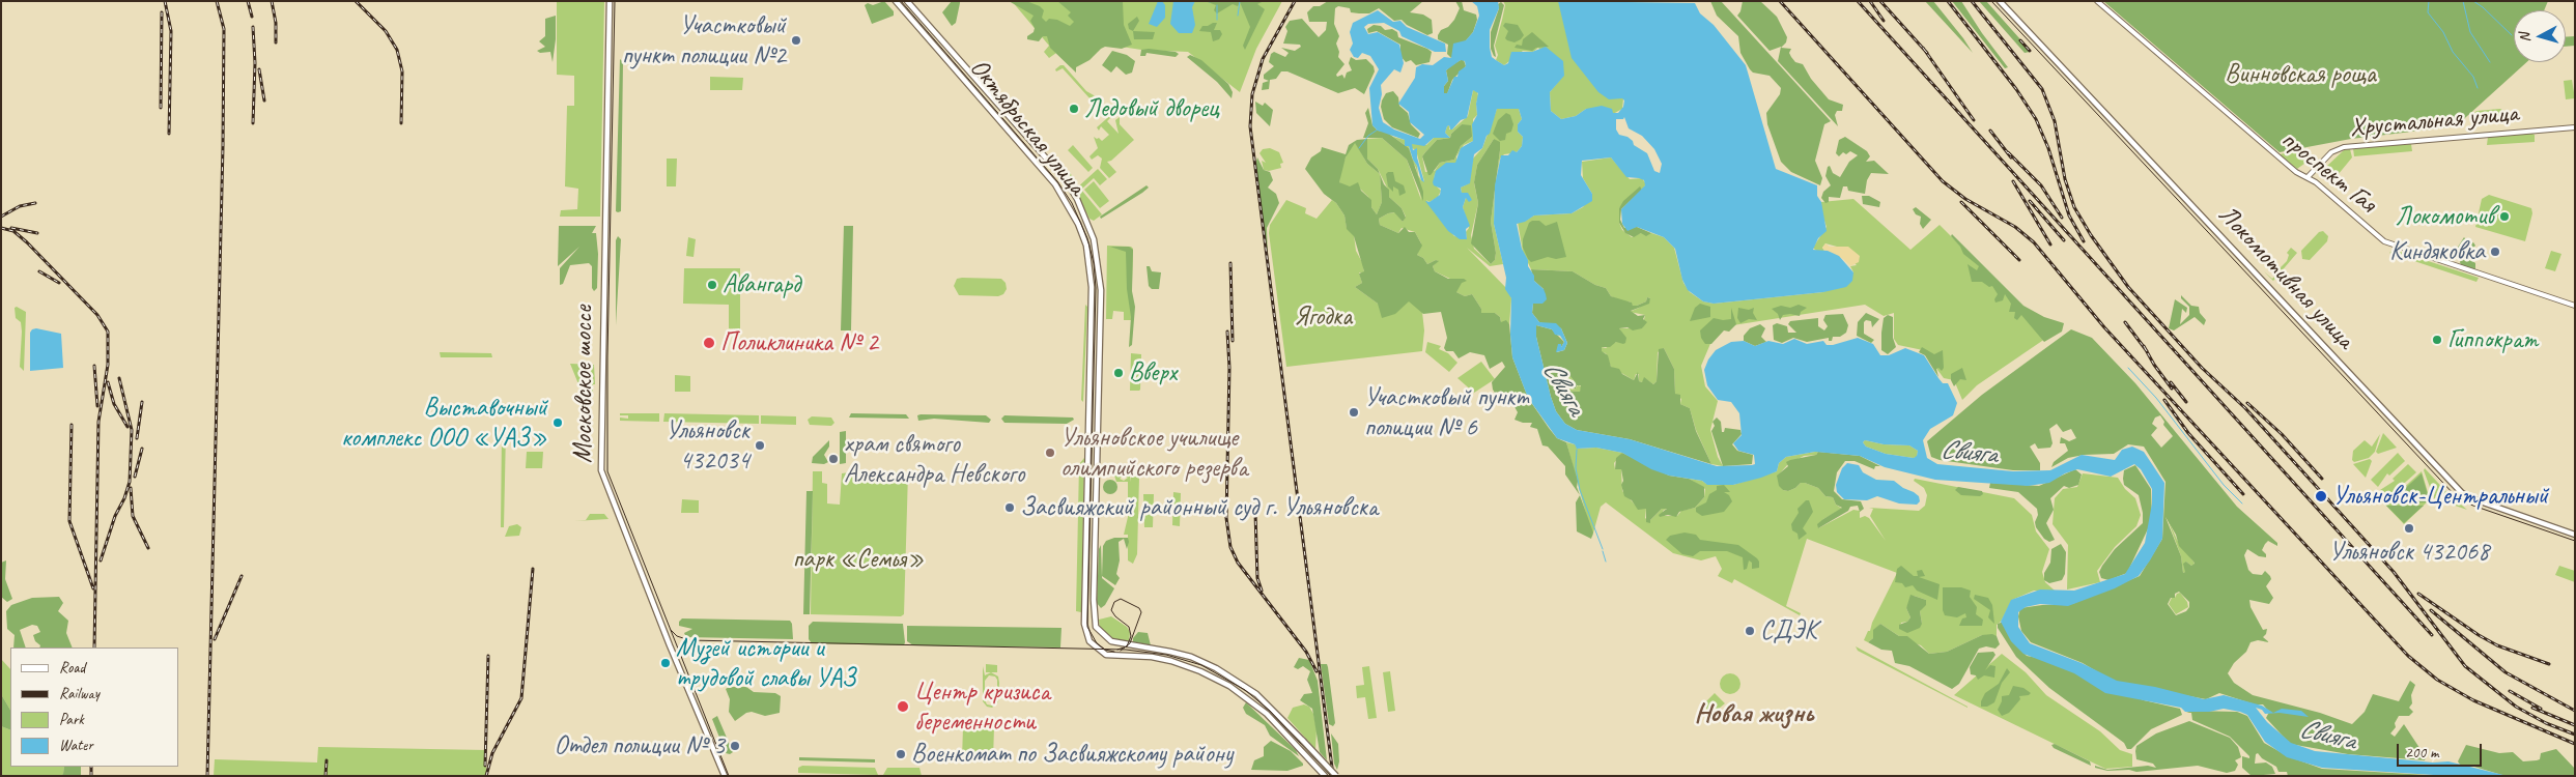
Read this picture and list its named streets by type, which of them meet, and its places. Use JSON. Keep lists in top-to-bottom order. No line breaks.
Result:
{"streets":{"main road":["Хрустальная улица","Октябрьская улица","проспект Гая","Локомотивная улица","Московское шоссе"]},"crossings":[["Хрустальная улица","проспект Гая"]],"districts":["Новая жизнь"],"water":["Свияга"],"parks":["Винновская роща","Ягодка","парк «Семья»"],"places":["Участковый пункт полиции №2","Ледовый дворец","Локомотив","Киндяковка","Авангард","Гиппократ","Поликлиника № 2","Вверх","Участковый пункт полиции № 6","Выставочный комплекс ООО «УАЗ»","Ульяновск 432034","Ульяновское училище олимпийского резерва","храм святого Александра Невского","Ульяновск-Центральный","Засвияжский районный суд г. Ульяновска","Ульяновск 432068","СДЭК","Музей истории и трудовой славы УАЗ","Центр кризиса беременности","Отдел полиции № 3","Военкомат по Засвияжскому району"],"legend":["Road","Railway","Park","Water"],"scale_bar":"200 m","north":"left"}
